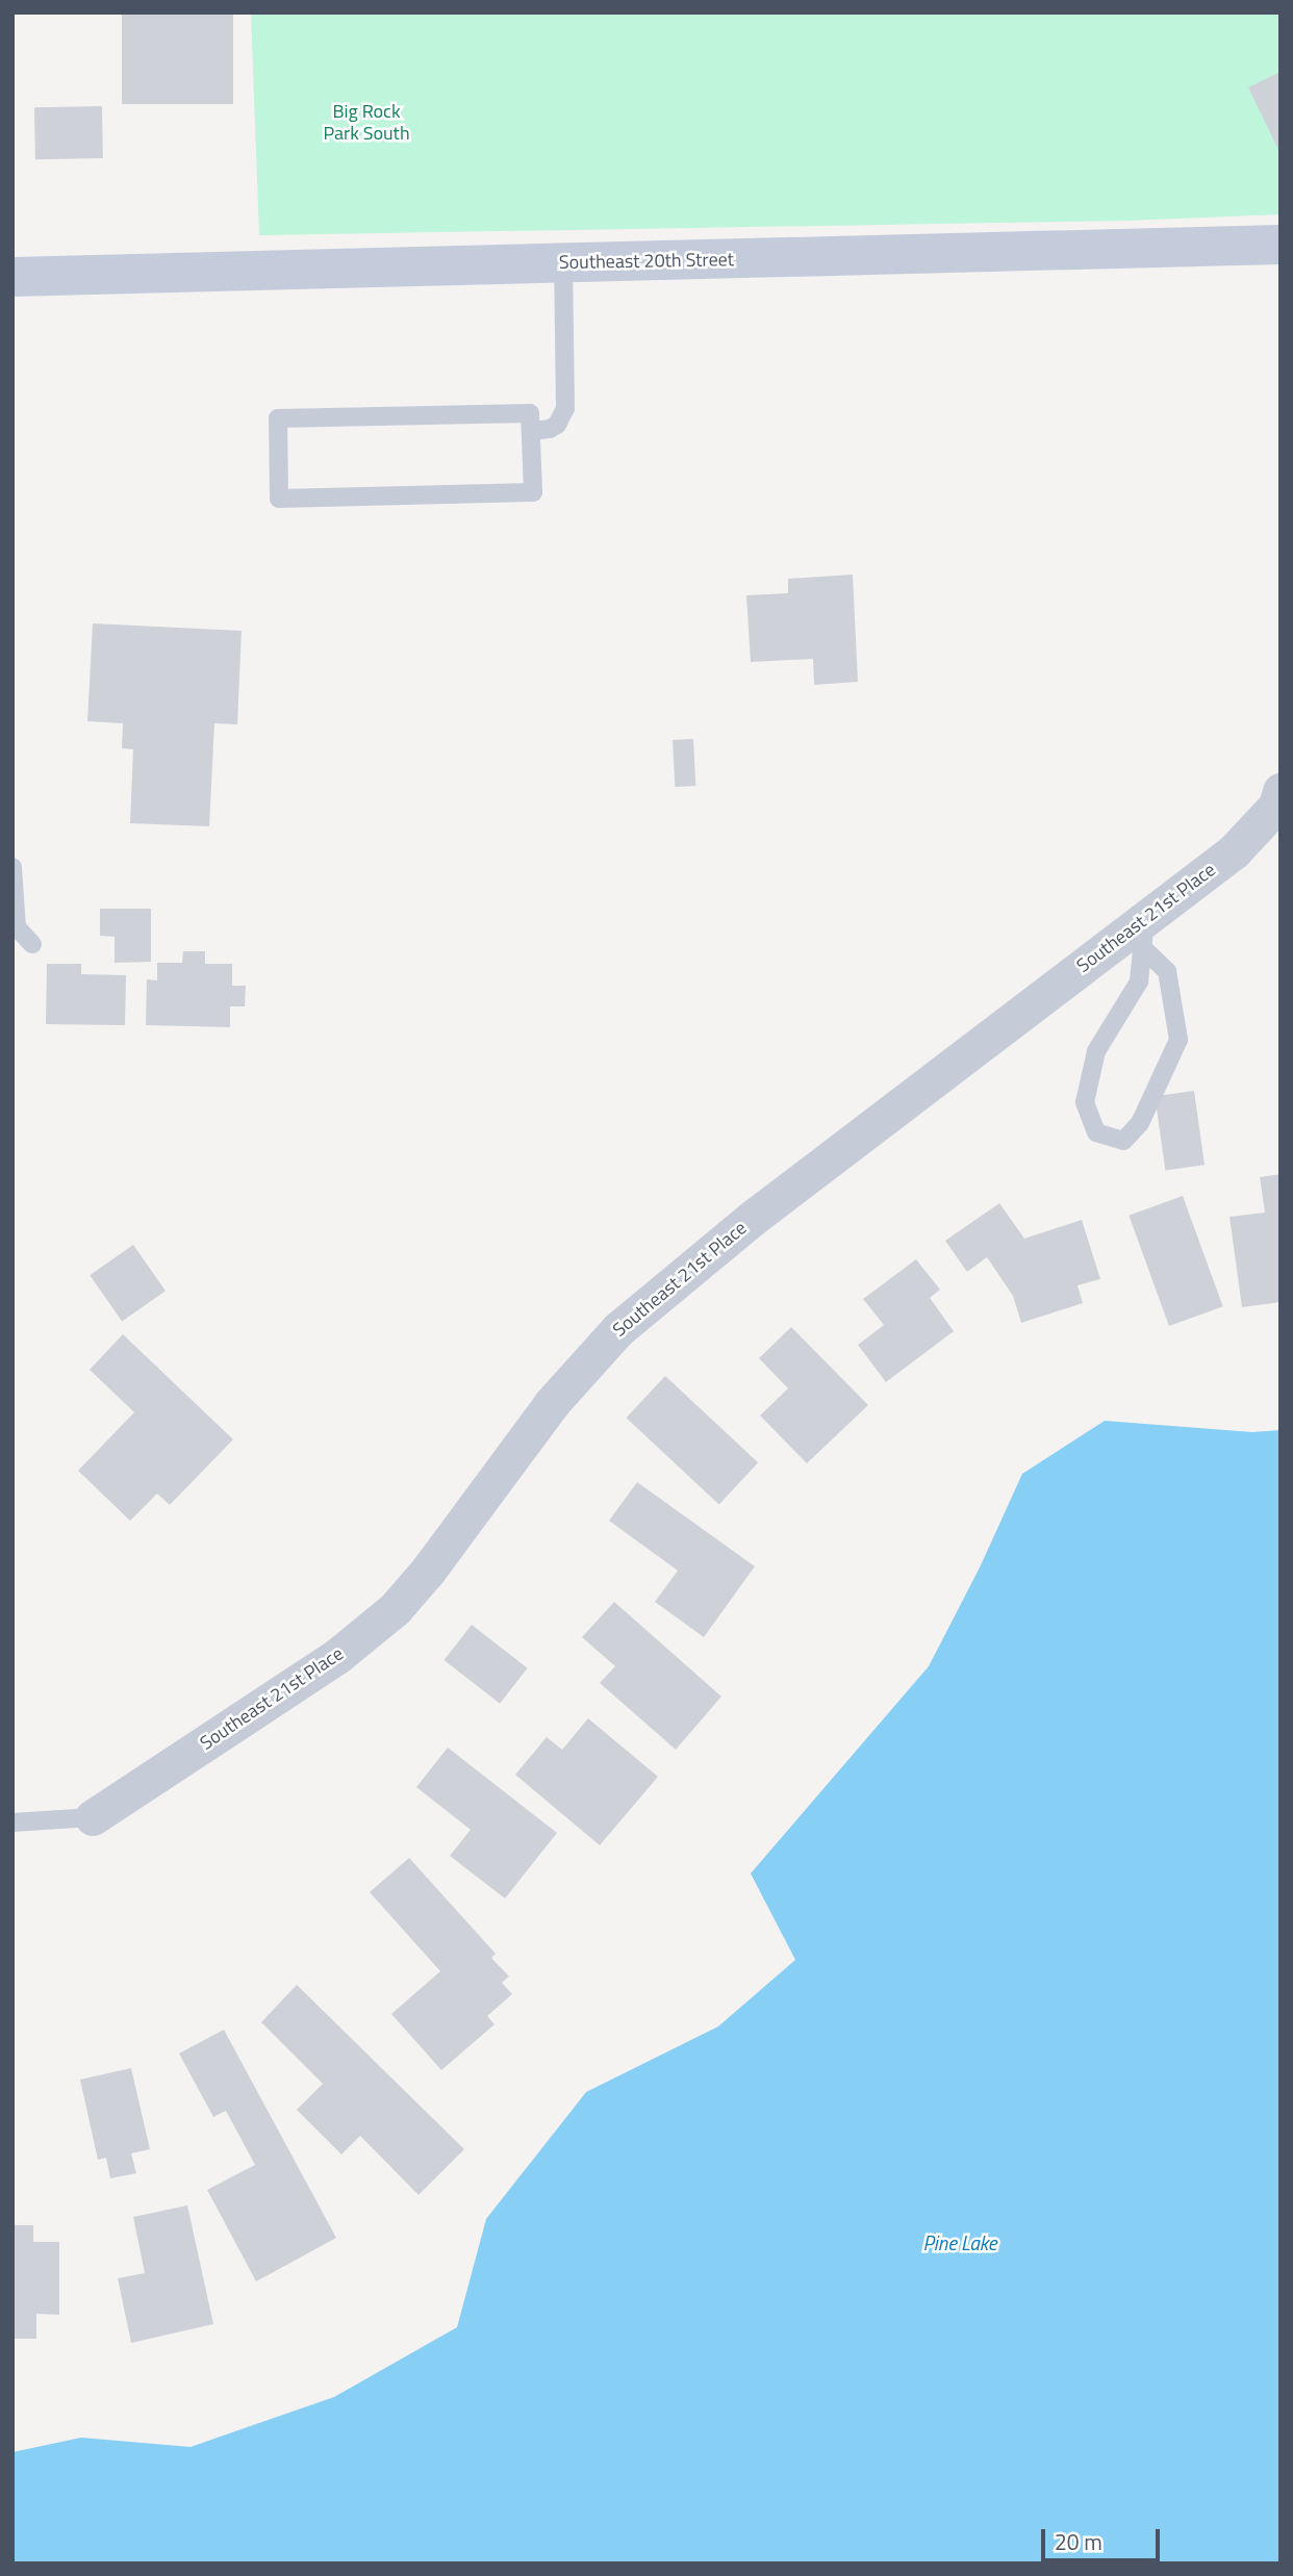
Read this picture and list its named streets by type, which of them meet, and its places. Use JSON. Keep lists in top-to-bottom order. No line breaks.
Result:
{"streets":{"street":["Southeast 20th Street","Southeast 21st Place"]},"water":["Pine Lake"],"parks":["Big Rock Park South"],"scale_bar":"20 m"}
